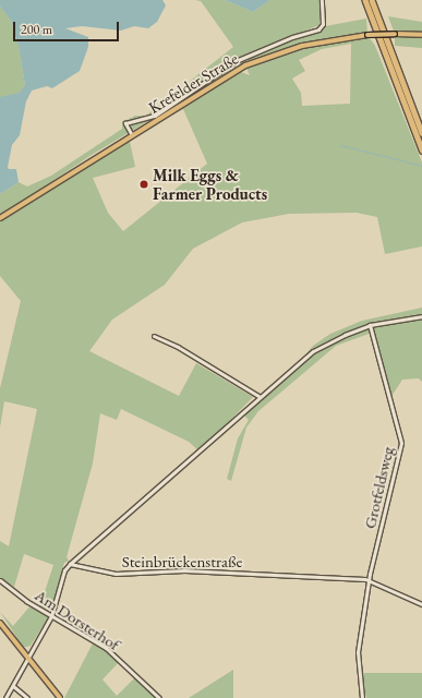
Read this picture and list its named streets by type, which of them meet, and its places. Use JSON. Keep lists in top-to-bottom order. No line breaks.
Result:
{"streets":{"main road":["Krefelder Straße"],"street":["Grotfeldsweg","Steinbrückenstraße","Am Dorsterhof"]},"crossings":[["Grotfeldsweg","Steinbrückenstraße"]],"places":["Milk Eggs & Farmer Products"],"scale_bar":"200 m"}
